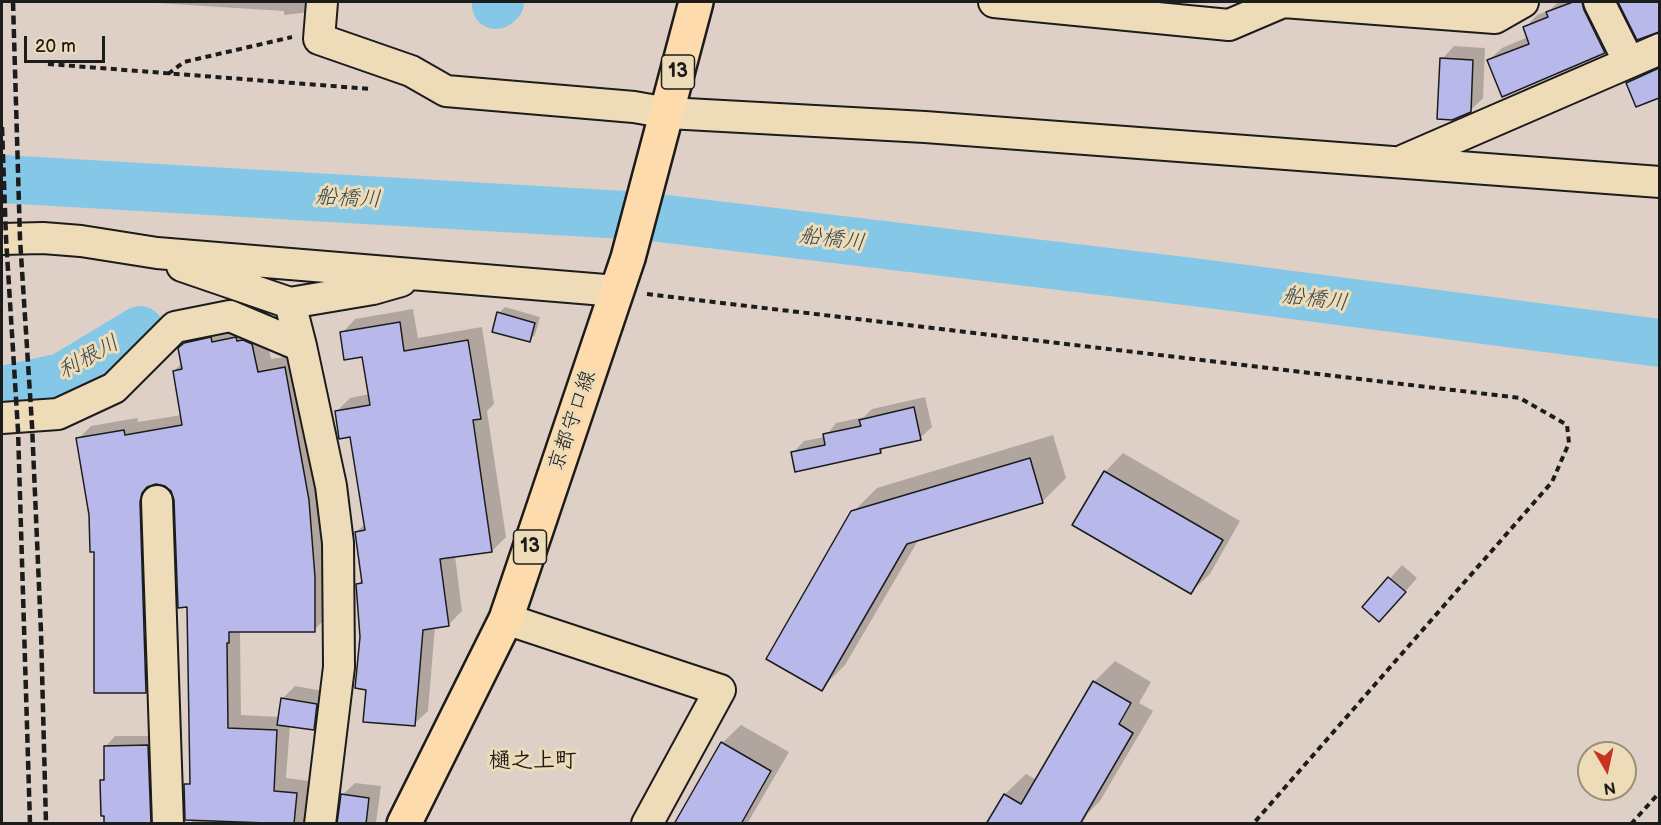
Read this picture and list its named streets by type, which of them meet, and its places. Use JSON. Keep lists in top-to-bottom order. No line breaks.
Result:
{"streets":{"main road":["13","京都守口線"]},"districts":["樋之上町"],"water":["船橋川","利根川"],"scale_bar":"20 m","north":"bottom"}
